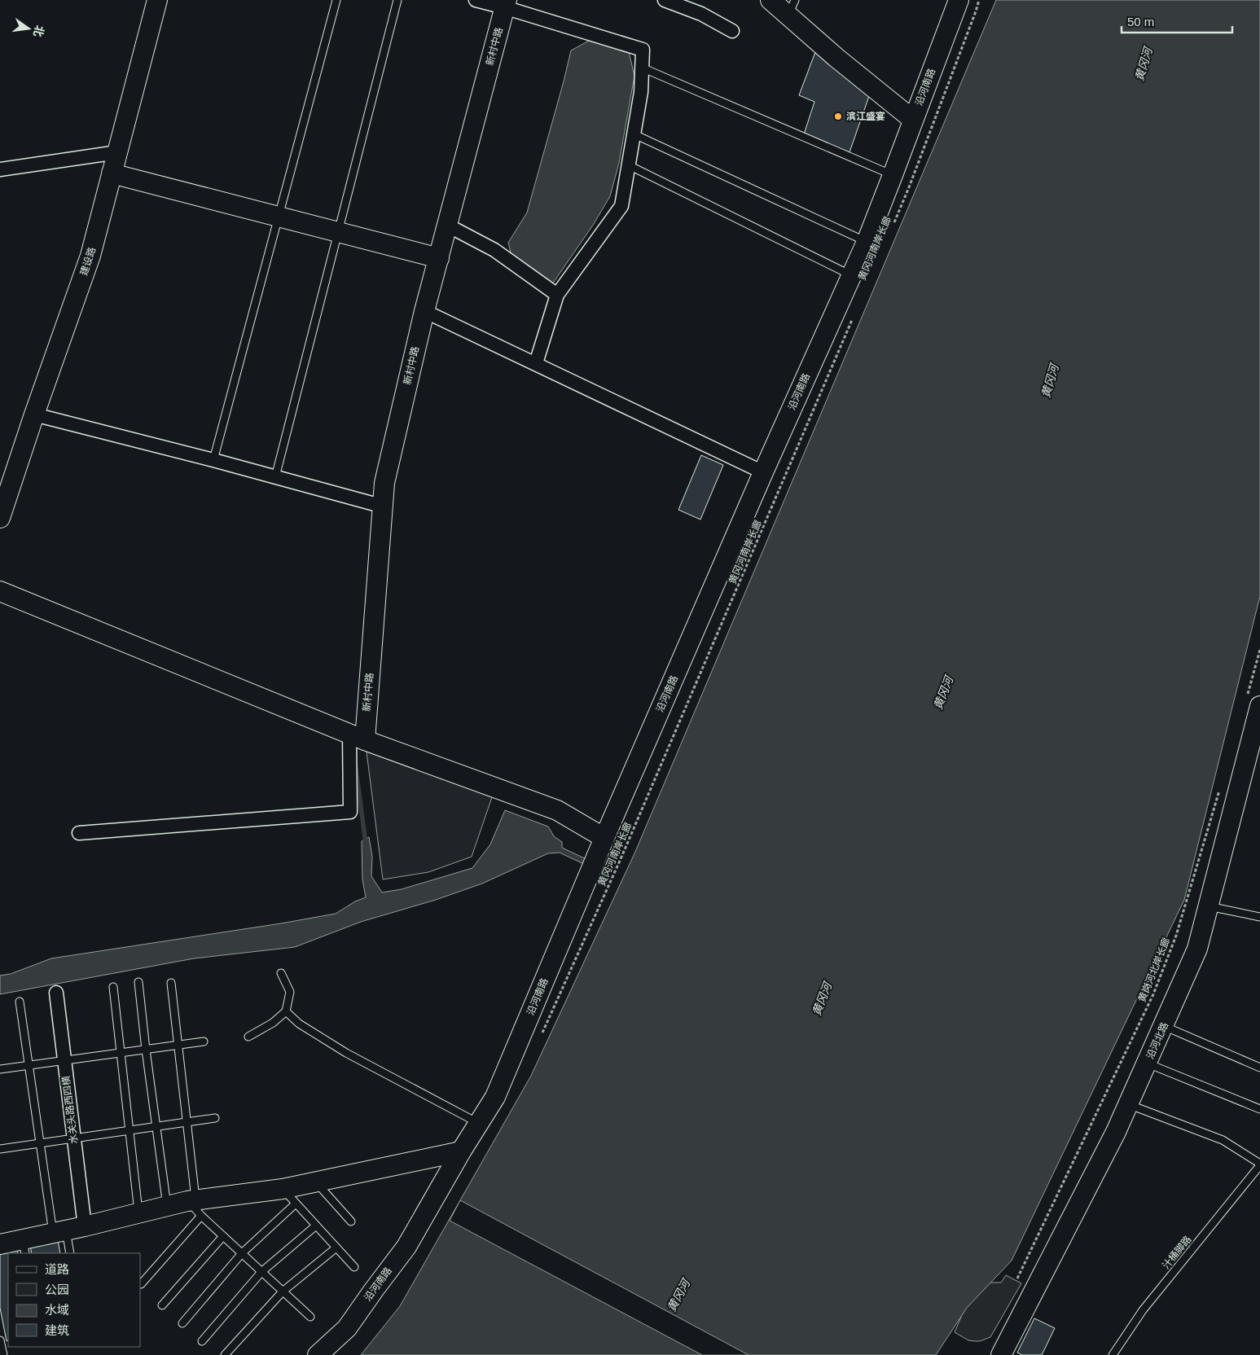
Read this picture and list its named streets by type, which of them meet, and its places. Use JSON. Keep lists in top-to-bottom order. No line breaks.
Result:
{"streets":{"street":["新村中路","沿河南路","建设路","沿河北路","水关头路西四横"],"lane":["汁桶脚路"],"path":["黄冈河南岸长廊","黄岗河北岸长廊"]},"water":["黄冈河"],"places":["滨江盛宴"],"legend":["道路","公园","水域","建筑"],"scale_bar":"50 m","north":"right"}
